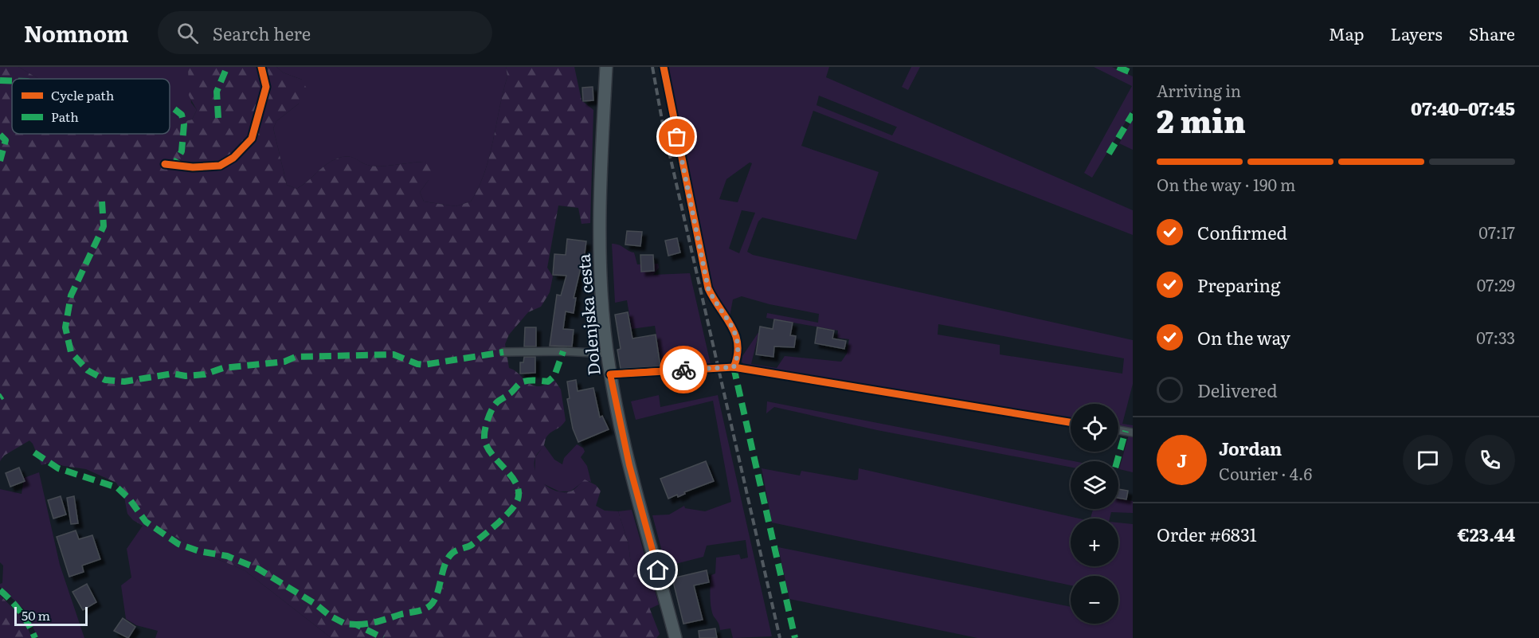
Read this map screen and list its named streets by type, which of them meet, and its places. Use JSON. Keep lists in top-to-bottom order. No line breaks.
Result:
{"streets":{"main road":["Dolenjska cesta"]},"legend":["Cycle path","Path"],"scale_bar":"50 m","page":{"header":"Nomnom","search":"Search here","nav":["Map","Layers","Share"],"heading":["2 min","Arriving in","07:40–07:45"],"panel":["Jordan","Courier · 4.6","Order #6831","€23.44"],"bar":"On the way · 190 m","list":[["Confirmed","07:17"],["Preparing","07:29"],["On the way","07:33"],"Delivered"],"map_buttons":["+","−"],"round":"J","scale":"50 m"}}
